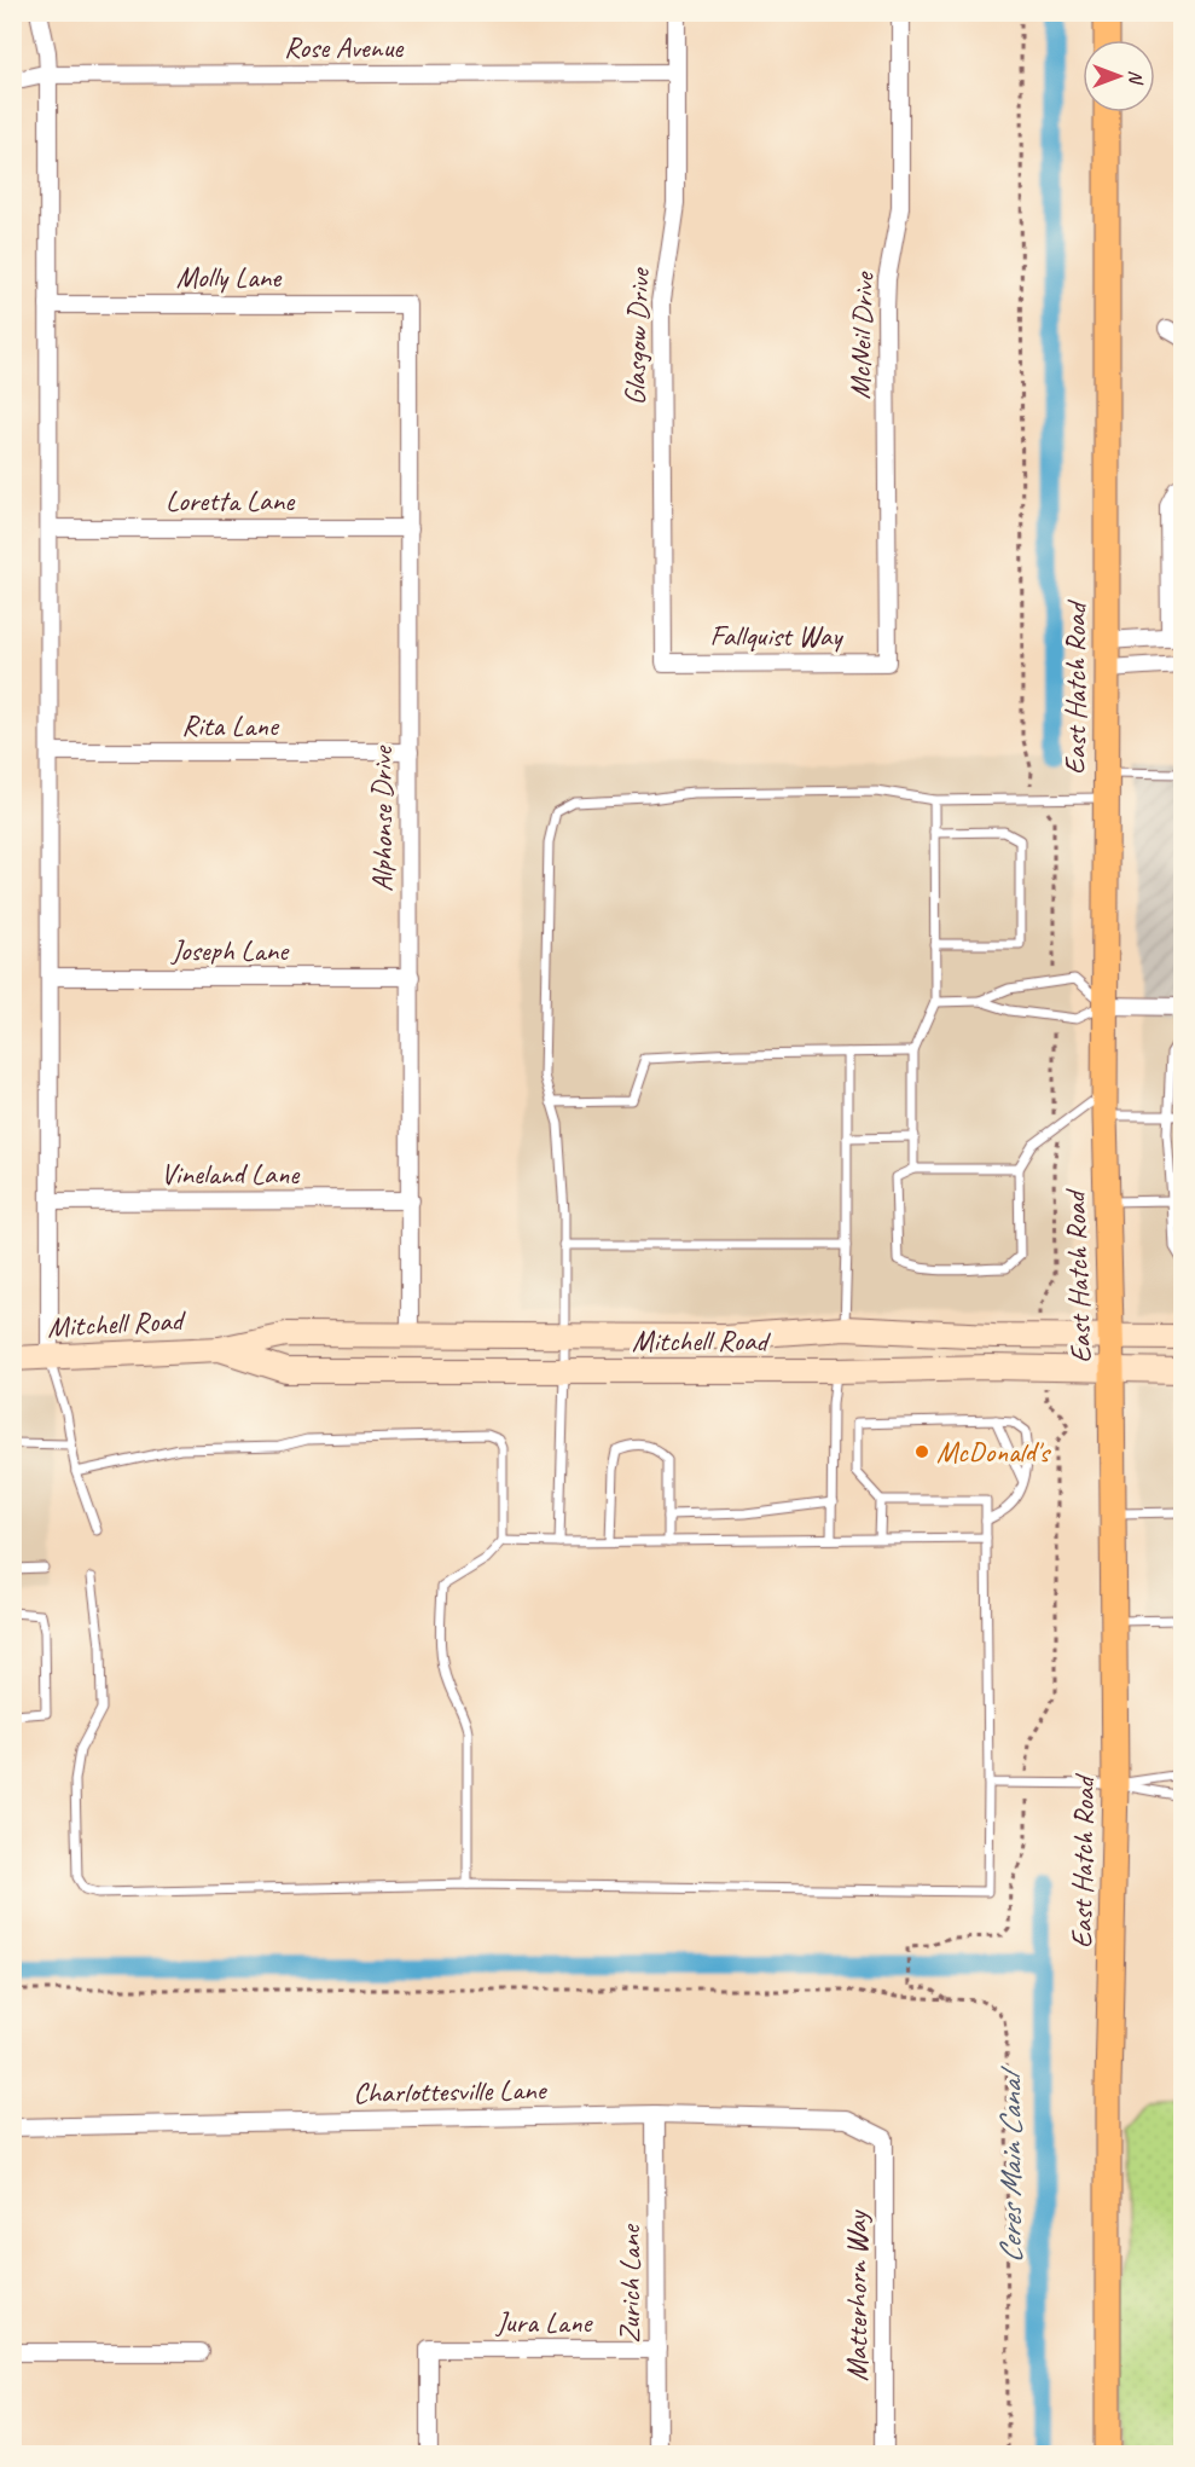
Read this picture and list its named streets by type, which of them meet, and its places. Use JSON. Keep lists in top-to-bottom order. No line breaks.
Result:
{"streets":{"main road":["East Hatch Road","Mitchell Road"],"street":["Rose Avenue","Molly Lane","McNeil Drive","Glasgow Drive","Loretta Lane","Fallquist Way","Rita Lane","Alphonse Drive","Joseph Lane","Vineland Lane","Charlottesville Lane","Zurich Lane","Matterhorn Way","Jura Lane"]},"crossings":[["Rose Avenue","Glasgow Drive"],["Molly Lane","Alphonse Drive"],["McNeil Drive","Fallquist Way"],["Glasgow Drive","Fallquist Way"],["Loretta Lane","Alphonse Drive"],["East Hatch Road","Mitchell Road"],["Rita Lane","Alphonse Drive"],["Alphonse Drive","Joseph Lane"],["Alphonse Drive","Vineland Lane"],["Alphonse Drive","Mitchell Road"],["Charlottesville Lane","Zurich Lane"],["Charlottesville Lane","Matterhorn Way"],["Zurich Lane","Jura Lane"]],"water":["Ceres Main Canal"],"places":["McDonald's"],"north":"right"}
